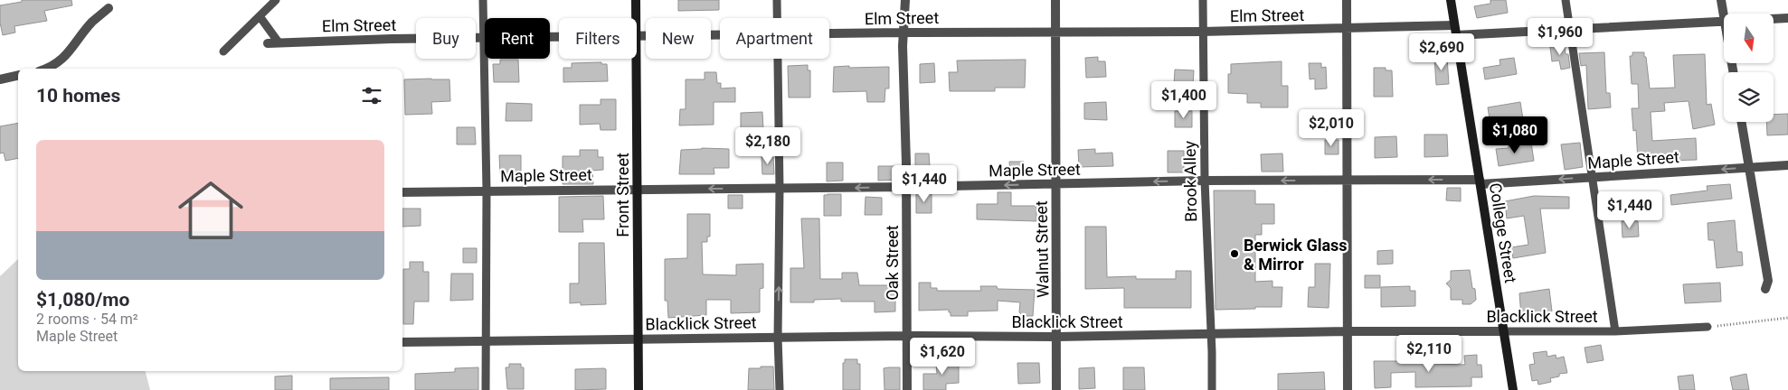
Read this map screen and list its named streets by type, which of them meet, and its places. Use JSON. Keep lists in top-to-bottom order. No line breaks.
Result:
{"streets":{"main road":["Front Street","College Street"],"street":["Elm Street","Maple Street","Walnut Street","Oak Street","Blacklick Street"],"lane":["Brook Alley"]},"crossings":[["Elm Street","Brook Alley"],["Elm Street","College Street"],["Elm Street","Walnut Street"],["Elm Street","Oak Street"],["Maple Street","Brook Alley"],["Maple Street","Front Street"],["Maple Street","College Street"],["Maple Street","Walnut Street"],["Maple Street","Oak Street"],["Brook Alley","Blacklick Street"],["Front Street","Blacklick Street"],["College Street","Blacklick Street"],["Walnut Street","Blacklick Street"],["Oak Street","Blacklick Street"]],"one_way":["Maple Street"],"places":["Berwick Glass & Mirror"],"north":"bottom","page":{"price":["$1,960","$2,690","$1,400","$2,010","$1,080","$2,180","$1,440","$1,440","$2,110","$1,620"],"chip":["Buy","Rent","Filters","New","Apartment"],"heading":"10 homes","list":[{"name":"$1,080/mo","note":"2 rooms · 54 m² · Maple Street"}]}}
